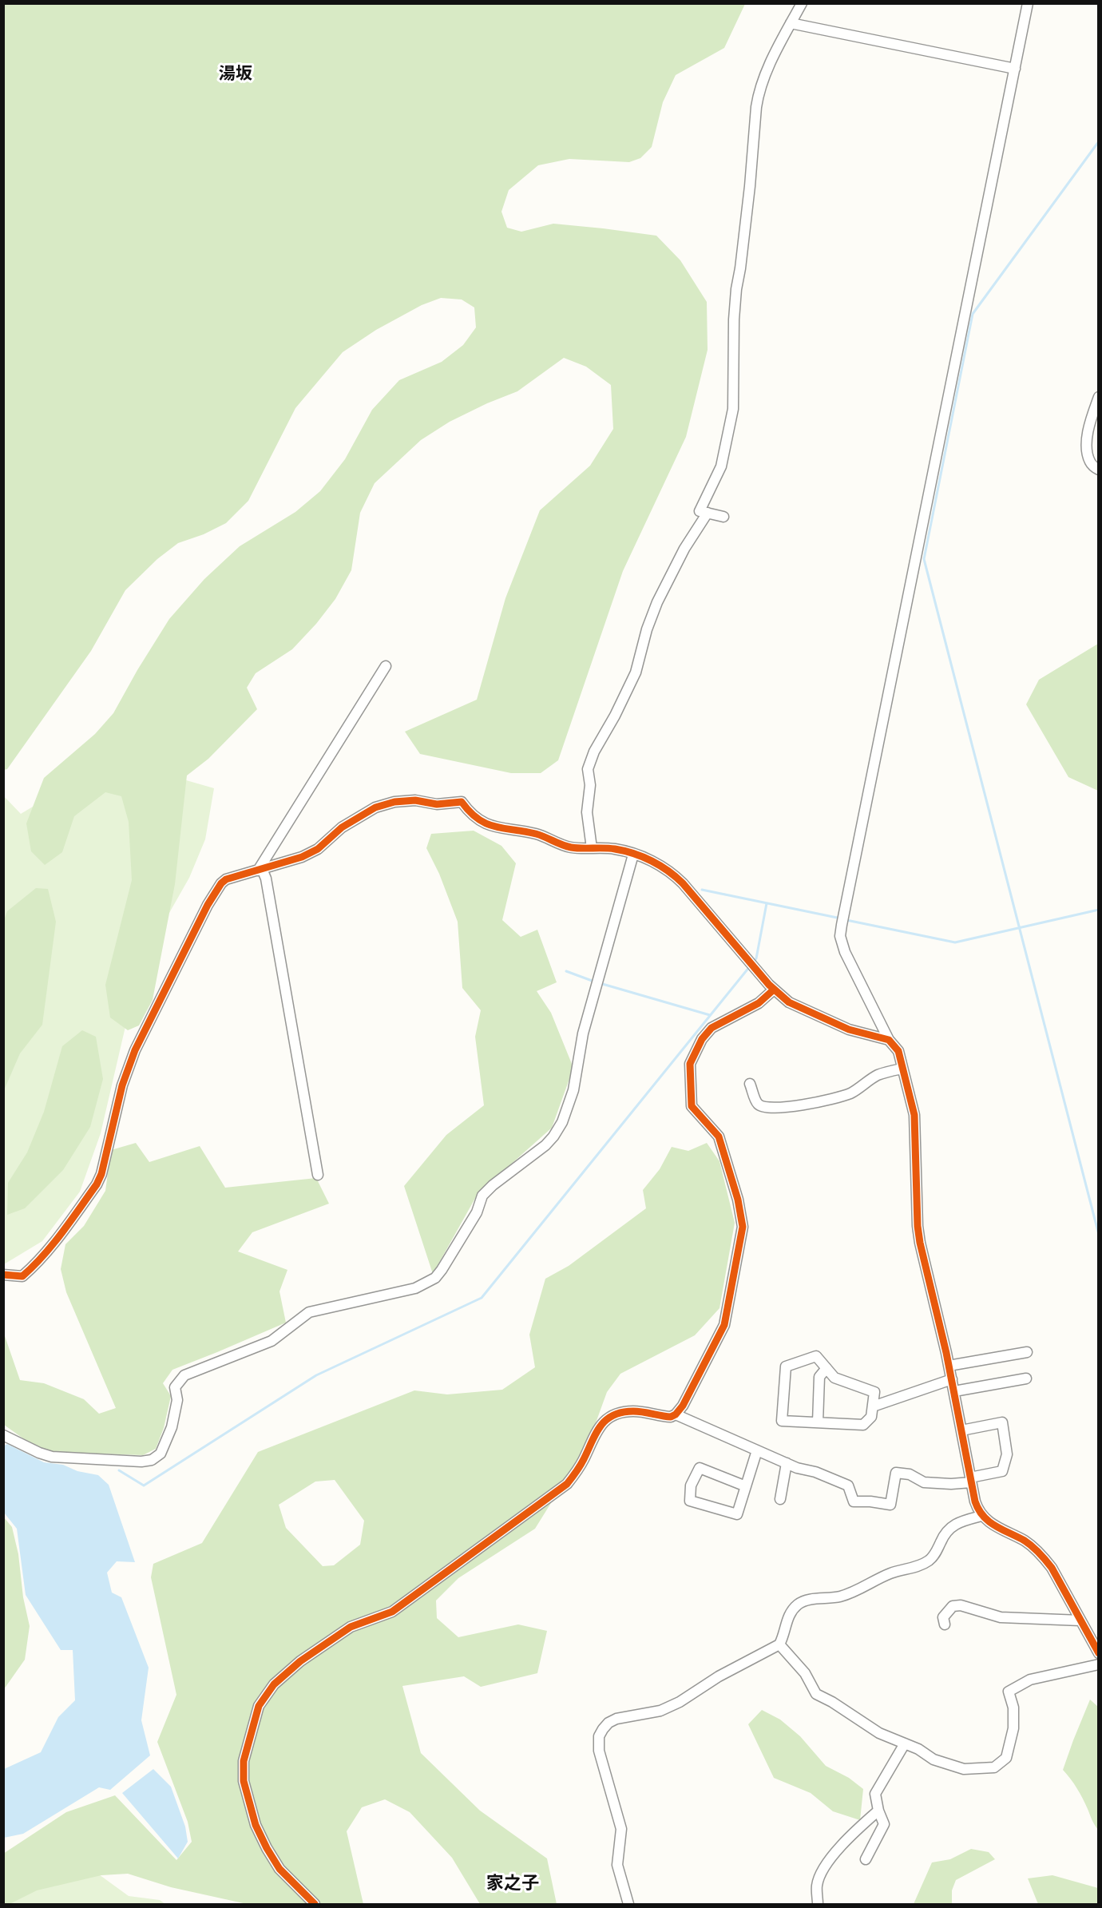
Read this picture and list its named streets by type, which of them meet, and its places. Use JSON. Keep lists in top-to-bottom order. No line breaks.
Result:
{"districts":["湯坂","家之子"]}
